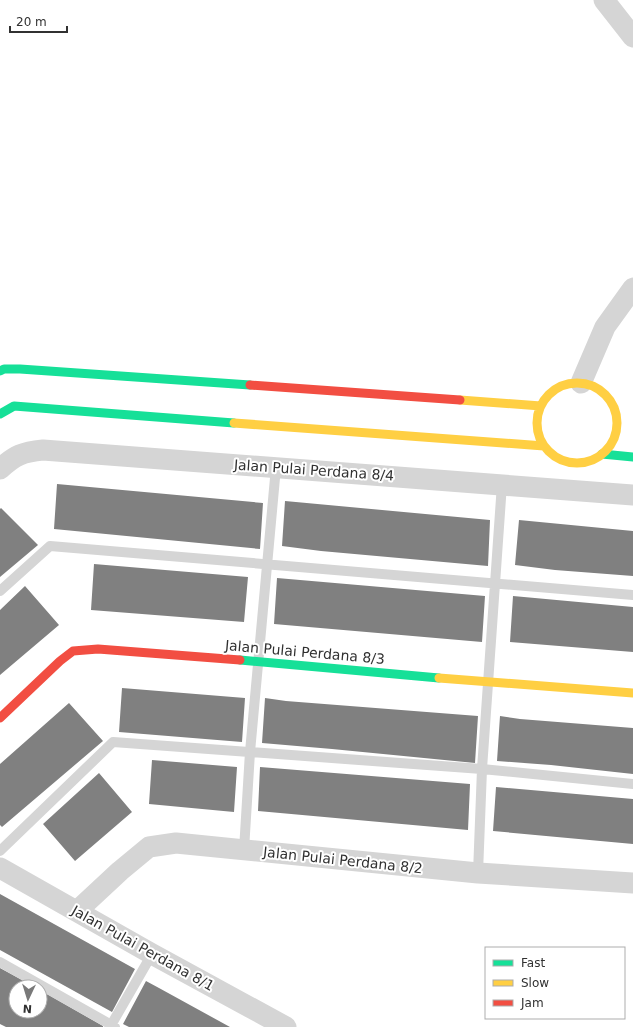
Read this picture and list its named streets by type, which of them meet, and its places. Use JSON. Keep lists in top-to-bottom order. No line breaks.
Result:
{"streets":{"street":["Jalan Pulai Perdana 8/4","Jalan Pulai Perdana 8/3","Jalan Pulai Perdana 8/2","Jalan Pulai Perdana 8/1"]},"crossings":[["Jalan Pulai Perdana 8/2","Jalan Pulai Perdana 8/1"]],"legend":["Fast","Slow","Jam"],"scale_bar":"20 m","north":"bottom"}
